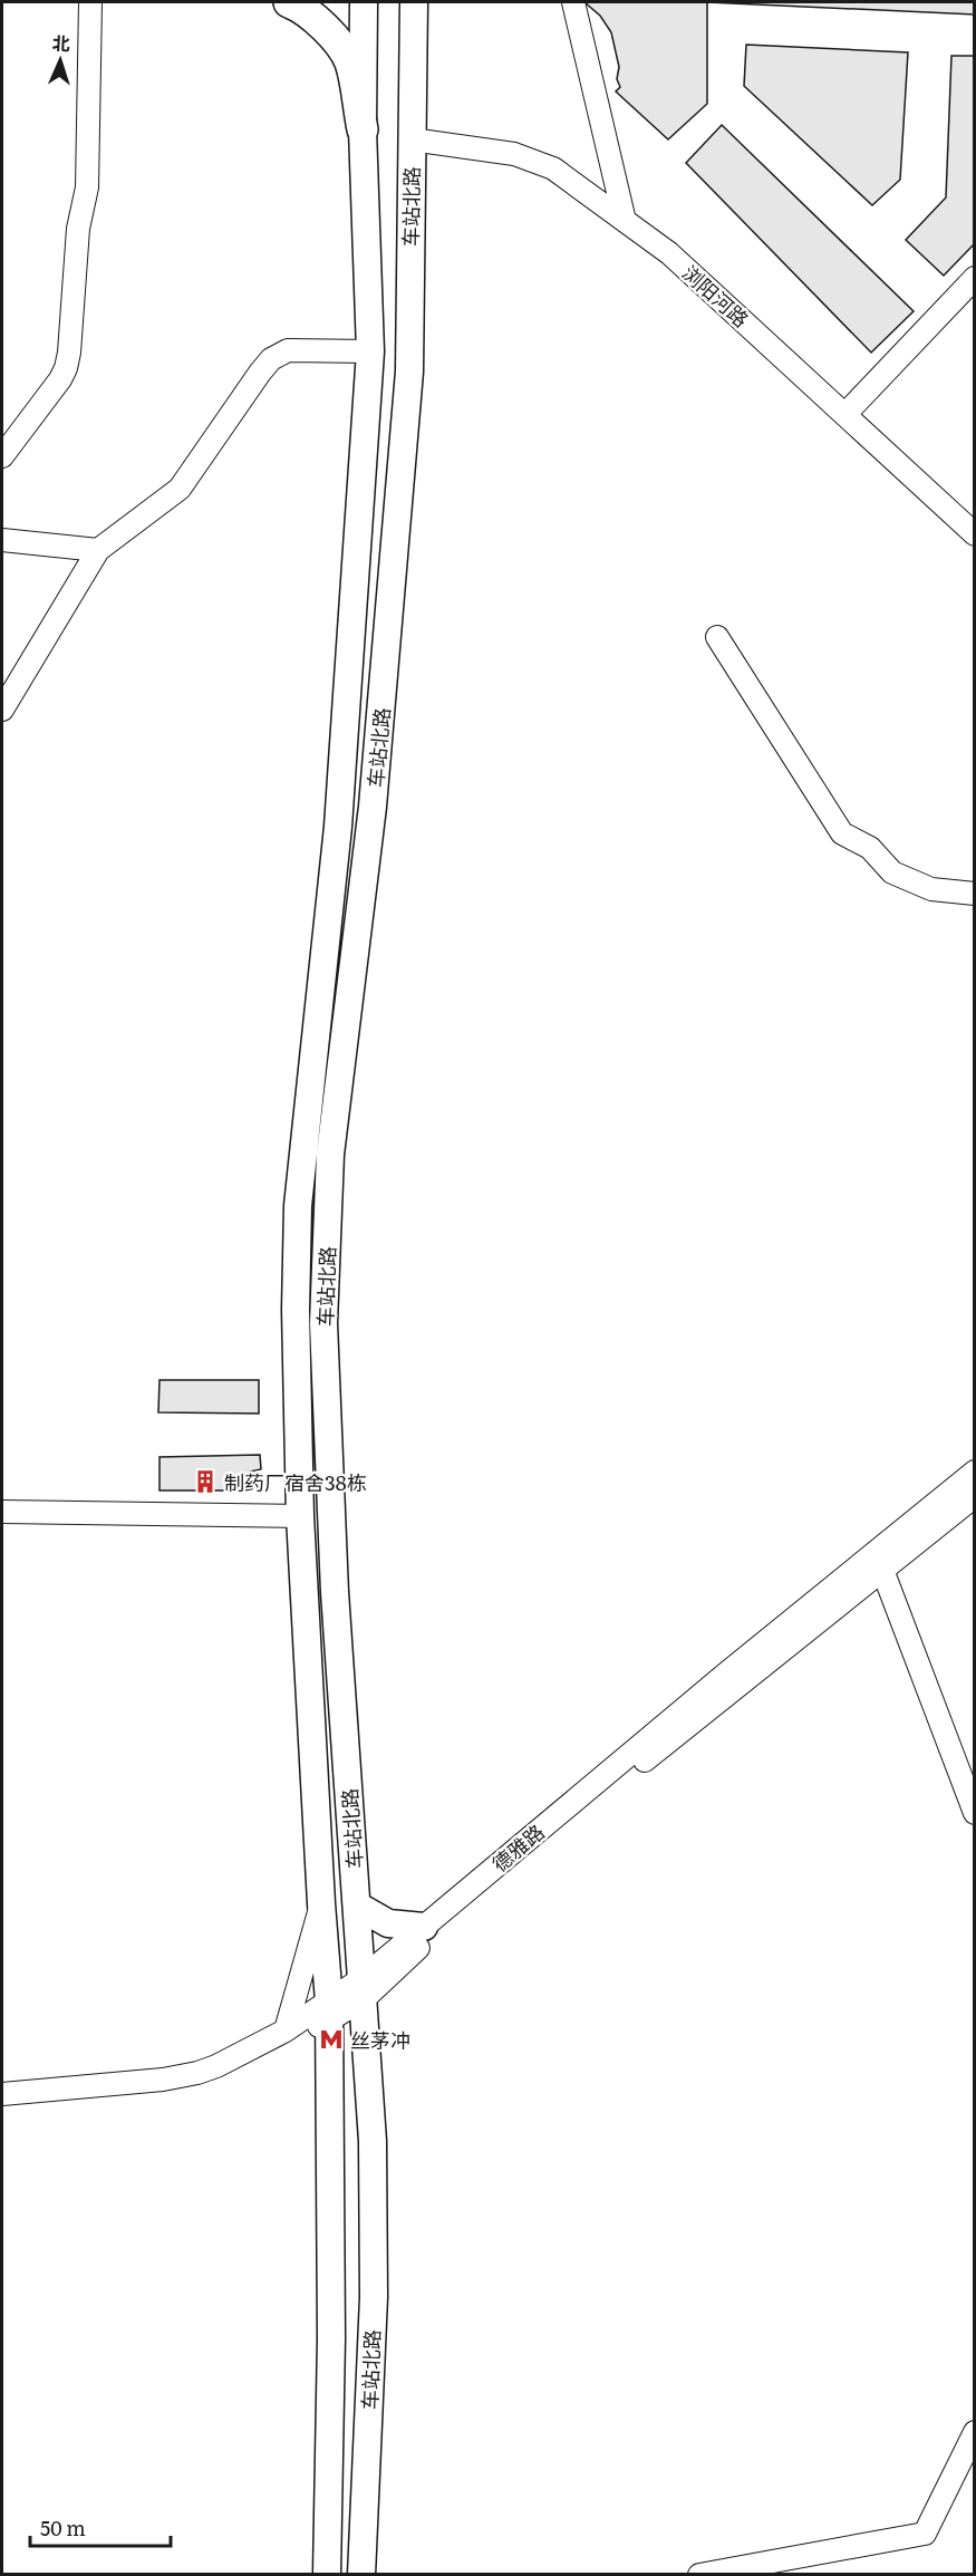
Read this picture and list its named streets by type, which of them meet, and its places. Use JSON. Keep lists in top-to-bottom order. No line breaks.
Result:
{"streets":{"main road":["车站北路"],"street":["浏阳河路","德雅路"]},"crossings":[["车站北路","浏阳河路"],["车站北路","德雅路"]],"places":{"building":["制药厂宿舍38栋"],"metro station":["丝茅冲"]},"scale_bar":"50 m","north":"top"}
